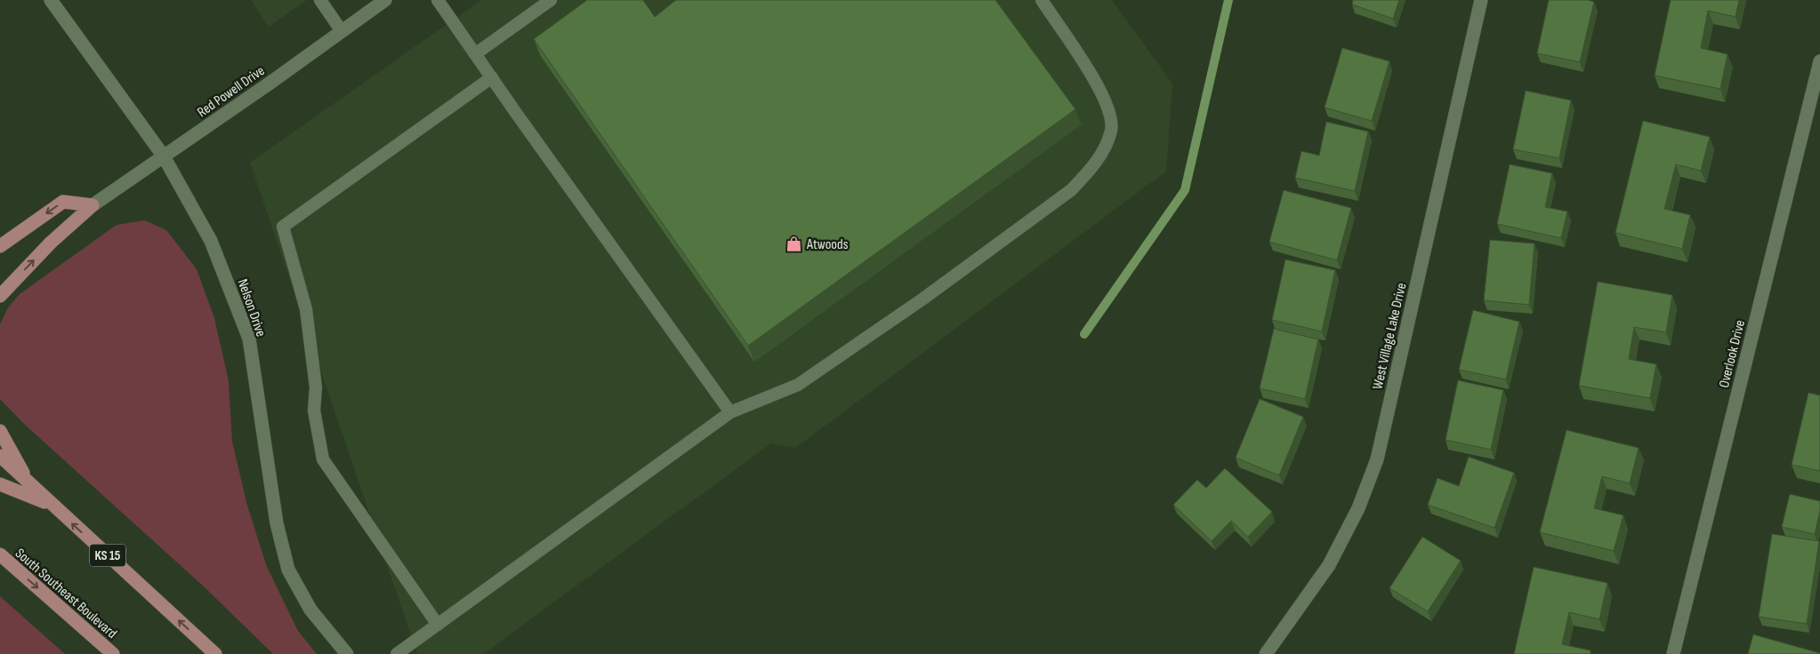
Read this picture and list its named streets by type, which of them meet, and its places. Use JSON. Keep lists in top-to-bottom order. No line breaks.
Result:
{"streets":{"main road":["KS 15","South Southeast Boulevard"],"street":["Red Powell Drive","Nelson Drive","West Village Lake Drive","Overlook Drive"]},"crossings":[["Red Powell Drive","Nelson Drive"]],"places":{"shop":["Atwoods"]}}
